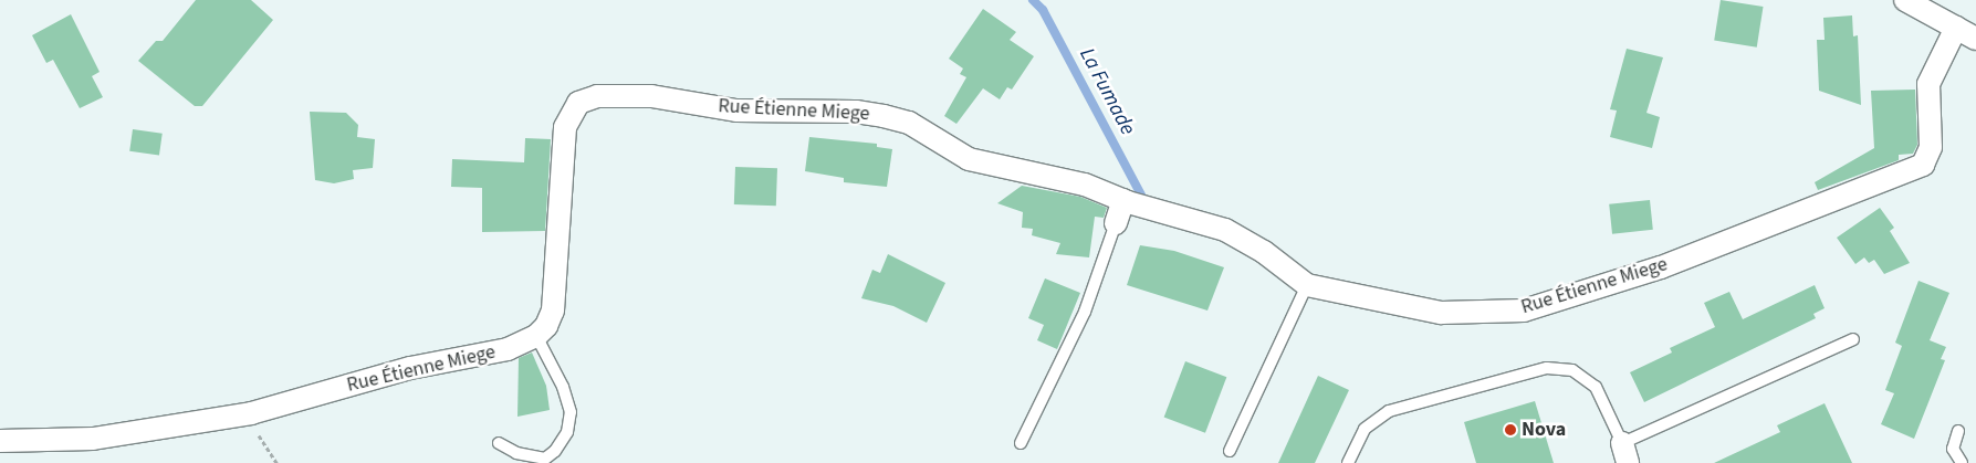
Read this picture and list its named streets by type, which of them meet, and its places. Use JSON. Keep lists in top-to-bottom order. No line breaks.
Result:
{"streets":{"street":["Rue Étienne Miege"]},"water":["La Fumade"],"places":["Nova"]}
